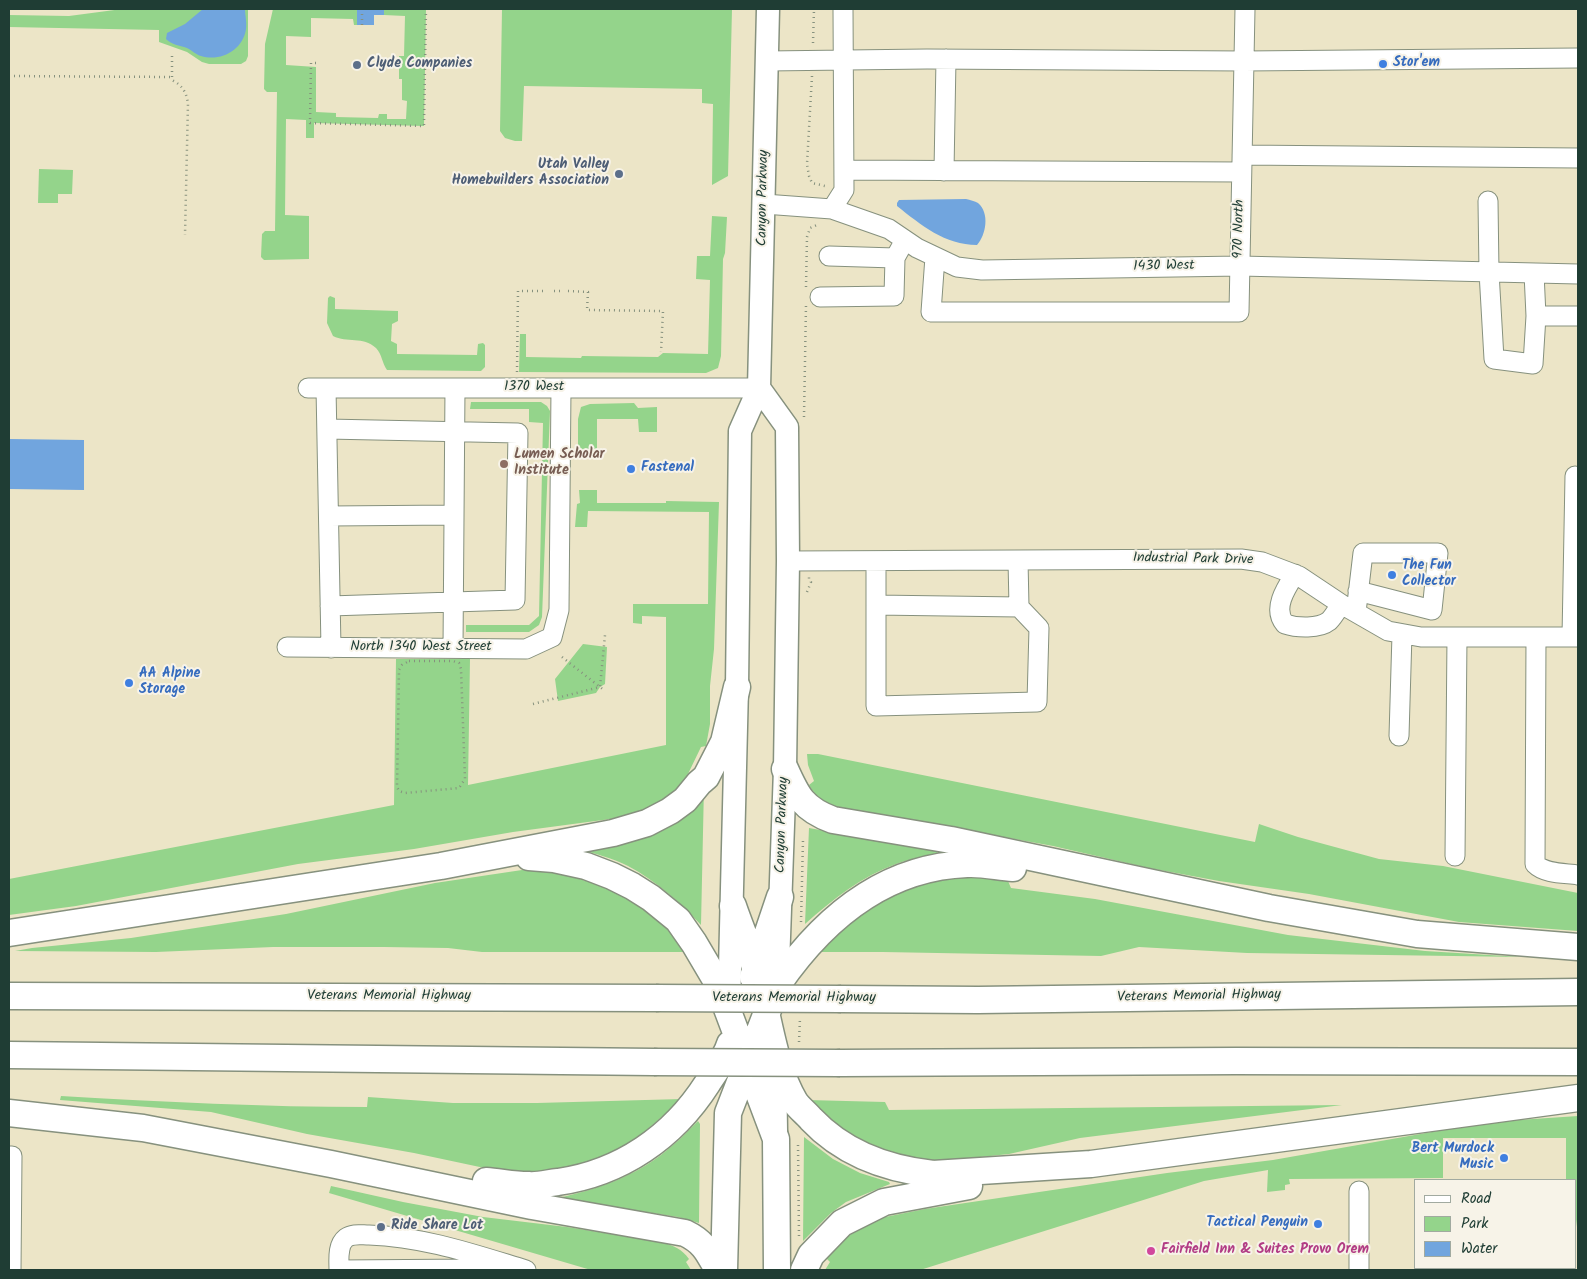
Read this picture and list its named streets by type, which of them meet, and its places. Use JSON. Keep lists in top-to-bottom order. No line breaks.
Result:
{"streets":{"highway":["Canyon Parkway","Veterans Memorial Highway"],"street":["970 North","1430 West","1370 West","Industrial Park Drive","North 1340 West Street"]},"crossings":[["Canyon Parkway","1430 West"],["Canyon Parkway","1370 West"],["Canyon Parkway","Industrial Park Drive"],["970 North","1430 West"],["1370 West","North 1340 West Street"]],"places":["Stor'em","Clyde Companies","Utah Valley Homebuilders Association","Lumen Scholar Institute","Fastenal","The Fun Collector","AA Alpine Storage","Bert Murdock Music","Tactical Penguin","Ride Share Lot","Fairfield Inn & Suites Provo Orem"],"legend":["Road","Park","Water"]}
